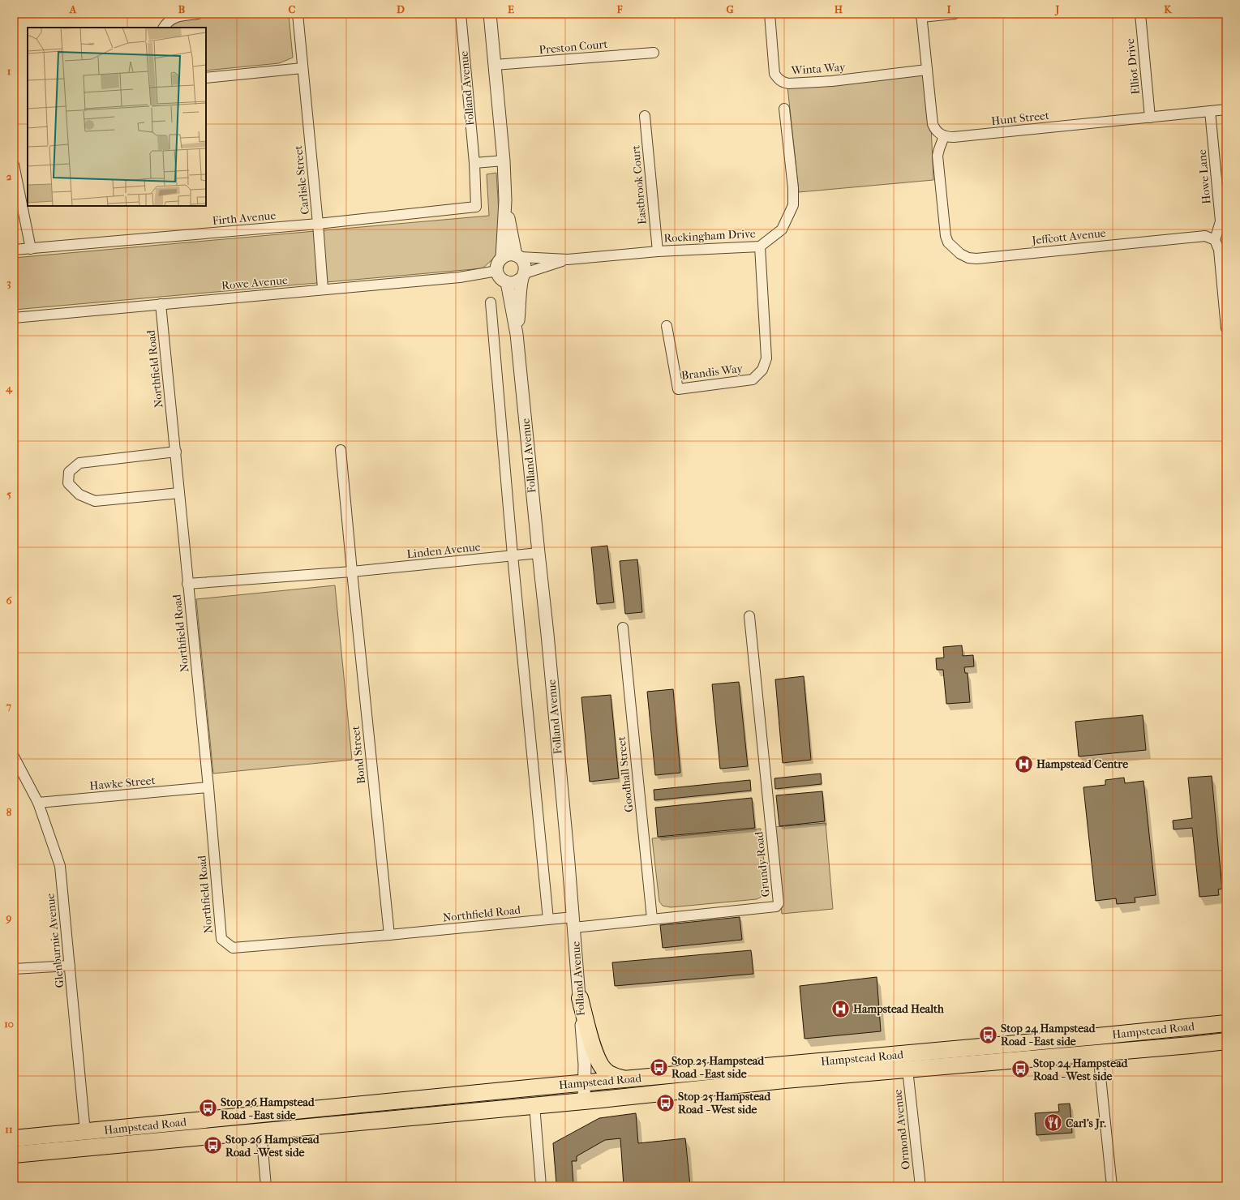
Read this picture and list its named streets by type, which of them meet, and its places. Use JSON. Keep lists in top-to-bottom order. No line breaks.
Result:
{"streets":{"highway":["Hampstead Road"],"street":["Preston Court","Elliot Drive","Winta Way","Folland Avenue","Hunt Street","Howe Lane","Carlisle Street","Eastbrook Court","Firth Avenue","Rockingham Drive","Jeffcott Avenue","Rowe Avenue","Northfield Road","Brandis Way","Linden Avenue","Bond Street","Goodhall Street","Hawke Street","Grundy Road","Glenburnie Avenue","Ormond Avenue"]},"crossings":[["Elliot Drive","Hunt Street"],["Folland Avenue","Firth Avenue"],["Folland Avenue","Rockingham Drive"],["Folland Avenue","Rowe Avenue"],["Folland Avenue","Northfield Road"],["Folland Avenue","Linden Avenue"],["Folland Avenue","Grundy Road"],["Folland Avenue","Hampstead Road"],["Hunt Street","Howe Lane"],["Hunt Street","Jeffcott Avenue"],["Howe Lane","Jeffcott Avenue"],["Carlisle Street","Firth Avenue"],["Carlisle Street","Rowe Avenue"],["Eastbrook Court","Rockingham Drive"],["Rockingham Drive","Rowe Avenue"],["Rockingham Drive","Brandis Way"],["Rowe Avenue","Northfield Road"],["Northfield Road","Linden Avenue"],["Northfield Road","Bond Street"],["Northfield Road","Hawke Street"],["Northfield Road","Grundy Road"],["Linden Avenue","Bond Street"],["Goodhall Street","Grundy Road"],["Hawke Street","Glenburnie Avenue"],["Glenburnie Avenue","Hampstead Road"],["Hampstead Road","Ormond Avenue"]],"places":{"hospital":["Hampstead Centre","Hampstead Health"],"bus stop":["Stop 24 Hampstead Road - East side","Stop 25 Hampstead Road - East side","Stop 24 Hampstead Road - West side","Stop 25 Hampstead Road - West side","Stop 26 Hampstead Road - East side","Stop 26 Hampstead Road - West side"],"restaurant":["Carl's Jr."]},"grid":{"columns":["A","B","C","D","E","F","G","H","I","J","K"],"rows":["1","2","3","4","5","6","7","8","9","10","11"]}}
